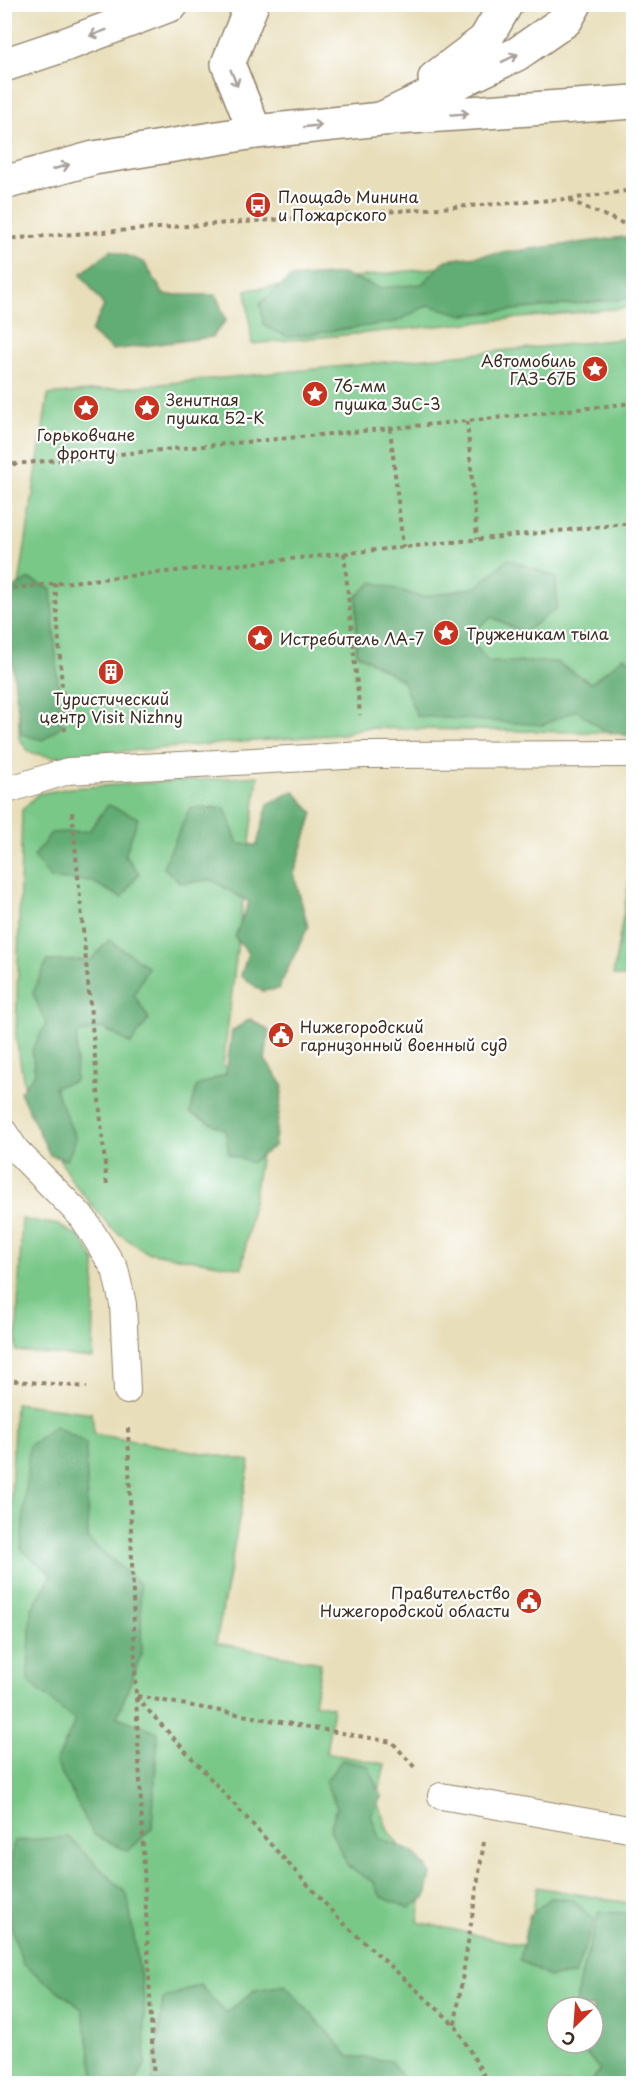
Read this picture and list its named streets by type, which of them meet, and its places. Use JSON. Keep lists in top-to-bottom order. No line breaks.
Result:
{"places":{"bus stop":["Площадь Минина и Пожарского"],"place":["Автомобиль ГАЗ-67Б","76-мм пушка ЗиС-3","Горьковчане фронту","Зенитная пушка 52-К","Труженикам тыла","Истребитель ЛА-7"],"building":["Туристический центр Visit Nizhny"],"public building":["Нижегородский гарнизонный военный суд","Правительство Нижегородской области"]},"north":"bottom left"}
